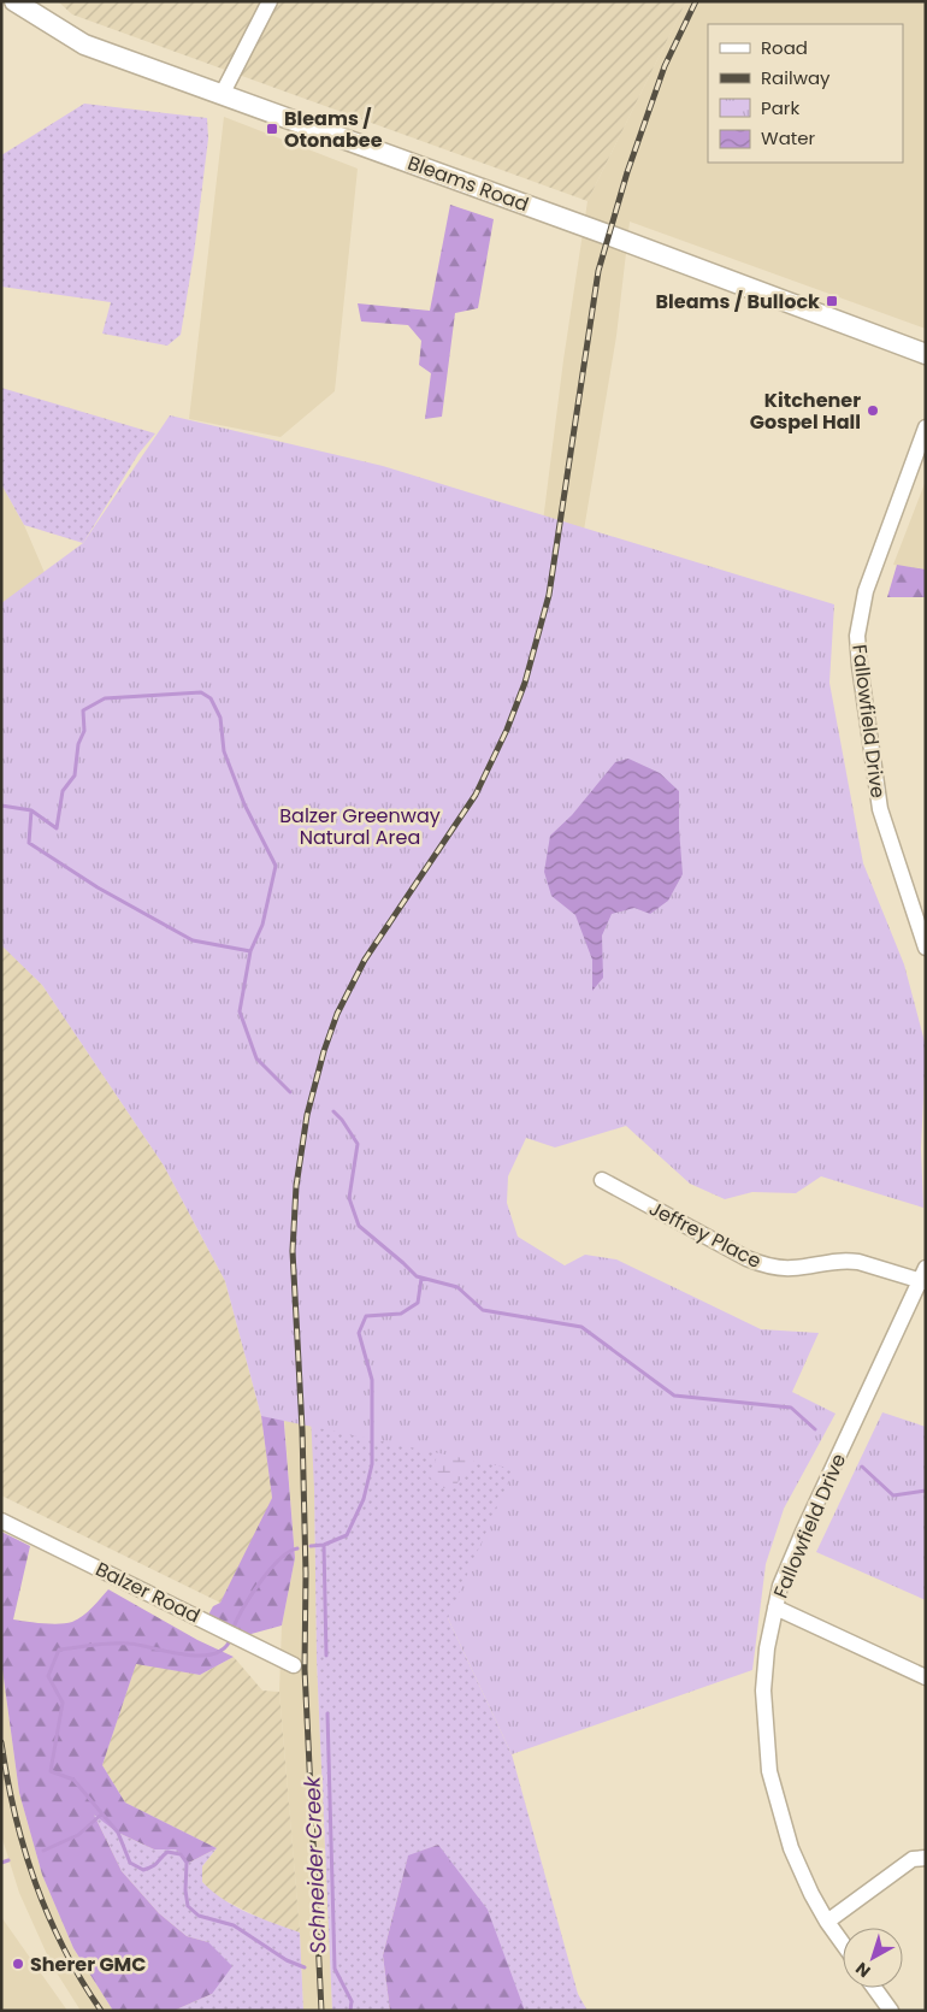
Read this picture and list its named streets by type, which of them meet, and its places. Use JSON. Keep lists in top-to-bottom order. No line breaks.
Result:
{"streets":{"main road":["Bleams Road"],"street":["Fallowfield Drive","Jeffrey Place","Balzer Road"]},"crossings":[["Fallowfield Drive","Jeffrey Place"]],"water":["Schneider Creek"],"parks":["Balzer Greenway Natural Area"],"places":{"transit":["Bleams / Otonabee","Bleams / Bullock"],"other":["Kitchener Gospel Hall","Sherer GMC"]},"legend":["Road","Railway","Park","Water"],"north":"bottom left"}
